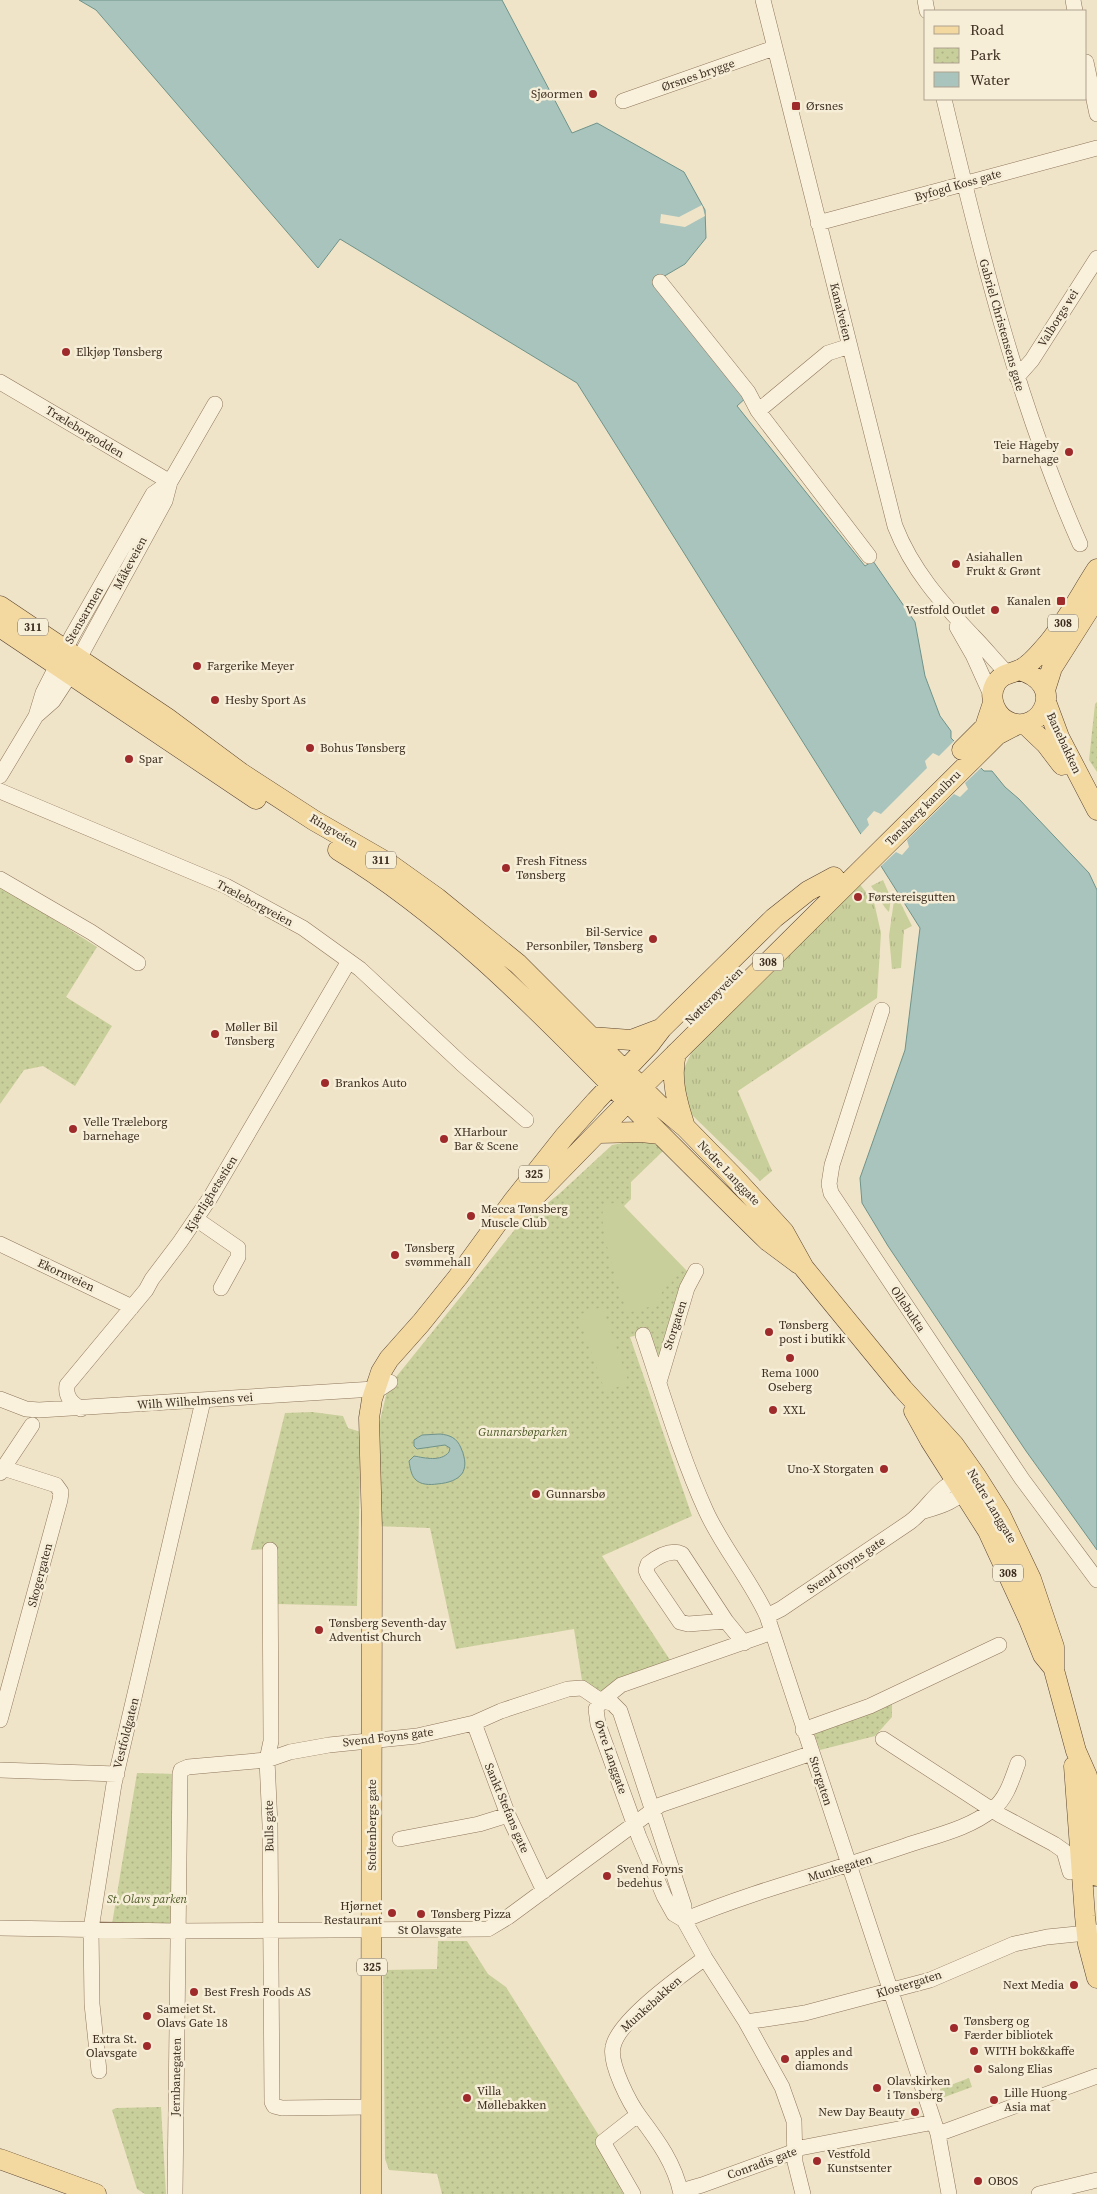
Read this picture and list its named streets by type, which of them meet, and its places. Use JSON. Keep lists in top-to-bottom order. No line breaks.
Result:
{"streets":{"main road":["308","311","Banebakken","Tønsberg kanalbru","Ringveien","Nøtterøyveien","Nedre Langgate","325","Stoltenbergs gate"],"street":["Ørsnes brygge","Byfogd Koss gate","Kanalveien","Valborgs vei","Gabriel Christensens gate","Træleborgodden","Stensarmen","Træleborgveien","Kjærlighetsstien","Ekornveien","Ollebukta","Storgaten","Wilh Wilhelmsens vei","Svend Foyns gate","Skogergaten","Vestfoldgaten","Øvre Langgate","Sankt Stefans gate","Bulls gate","Munkegaten","St Olavsgate","Klostergaten","Munkebakken","Jernbanegaten","Conradis gate"]},"crossings":[["Ørsnes brygge","Kanalveien"],["Byfogd Koss gate","Kanalveien"],["Byfogd Koss gate","Gabriel Christensens gate"],["Kanalveien","308"],["Kanalveien","Banebakken"],["Valborgs vei","Gabriel Christensens gate"],["Træleborgodden","Stensarmen"],["Stensarmen","Ringveien"],["308","Banebakken"],["308","Tønsberg kanalbru"],["308","Ringveien"],["308","Nøtterøyveien"],["308","Nedre Langgate"],["Tønsberg kanalbru","Nøtterøyveien"],["Ringveien","Nøtterøyveien"],["Ringveien","Nedre Langgate"],["Ringveien","Stoltenbergs gate"],["Træleborgveien","Kjærlighetsstien"],["Nøtterøyveien","Nedre Langgate"],["Nøtterøyveien","Stoltenbergs gate"],["Nedre Langgate","Svend Foyns gate"],["Nedre Langgate","Stoltenbergs gate"],["Nedre Langgate","Klostergaten"],["Kjærlighetsstien","Ekornveien"],["Kjærlighetsstien","Wilh Wilhelmsens vei"],["Storgaten","Svend Foyns gate"],["Storgaten","Munkegaten"],["Storgaten","St Olavsgate"],["Storgaten","Klostergaten"],["Storgaten","Conradis gate"],["Wilh Wilhelmsens vei","Vestfoldgaten"],["Wilh Wilhelmsens vei","Stoltenbergs gate"],["Svend Foyns gate","Øvre Langgate"],["Svend Foyns gate","Sankt Stefans gate"],["Svend Foyns gate","Stoltenbergs gate"],["Svend Foyns gate","Bulls gate"],["Svend Foyns gate","St Olavsgate"],["Svend Foyns gate","Jernbanegaten"],["Vestfoldgaten","St Olavsgate"],["Øvre Langgate","Munkegaten"],["Øvre Langgate","St Olavsgate"],["Øvre Langgate","Klostergaten"],["Øvre Langgate","Munkebakken"],["Øvre Langgate","Conradis gate"],["Sankt Stefans gate","St Olavsgate"],["Stoltenbergs gate","Bulls gate"],["Stoltenbergs gate","St Olavsgate"],["Bulls gate","St Olavsgate"],["St Olavsgate","Jernbanegaten"],["Munkebakken","Conradis gate"]],"parks":["Gunnarsbøparken","St. Olavs parken"],"places":{"other":["Sjøormen","Elkjøp Tønsberg","Teie Hageby barnehage","Asiahallen Frukt & Grønt","Vestfold Outlet","Fargerike Meyer","Hesby Sport As","Bohus Tønsberg","Spar","Fresh Fitness Tønsberg","Førstereisgutten","Bil-Service Personbiler, Tønsberg","Møller Bil Tønsberg","Brankos Auto","Velle Træleborg barnehage","XHarbour Bar & Scene","Mecca Tønsberg Muscle Club","Tønsberg svømmehall","Tønsberg post i butikk","Rema 1000 Oseberg","XXL","Uno-X Storgaten","Gunnarsbø","Tønsberg Seventh-day Adventist Church","Svend Foyns bedehus","Hjørnet Restaurant","Tønsberg Pizza","Next Media","Best Fresh Foods AS","Sameiet St. Olavs Gate 18","Tønsberg og Færder bibliotek","Extra St. Olavsgate","WITH bok&kaffe","apples and diamonds","Salong Elias","Olavskirken i Tønsberg","Villa Møllebakken","Lille Huong Asia mat","New Day Beauty","Vestfold Kunstsenter","OBOS"],"transit":["Ørsnes","Kanalen"]},"legend":["Road","Park","Water"]}
